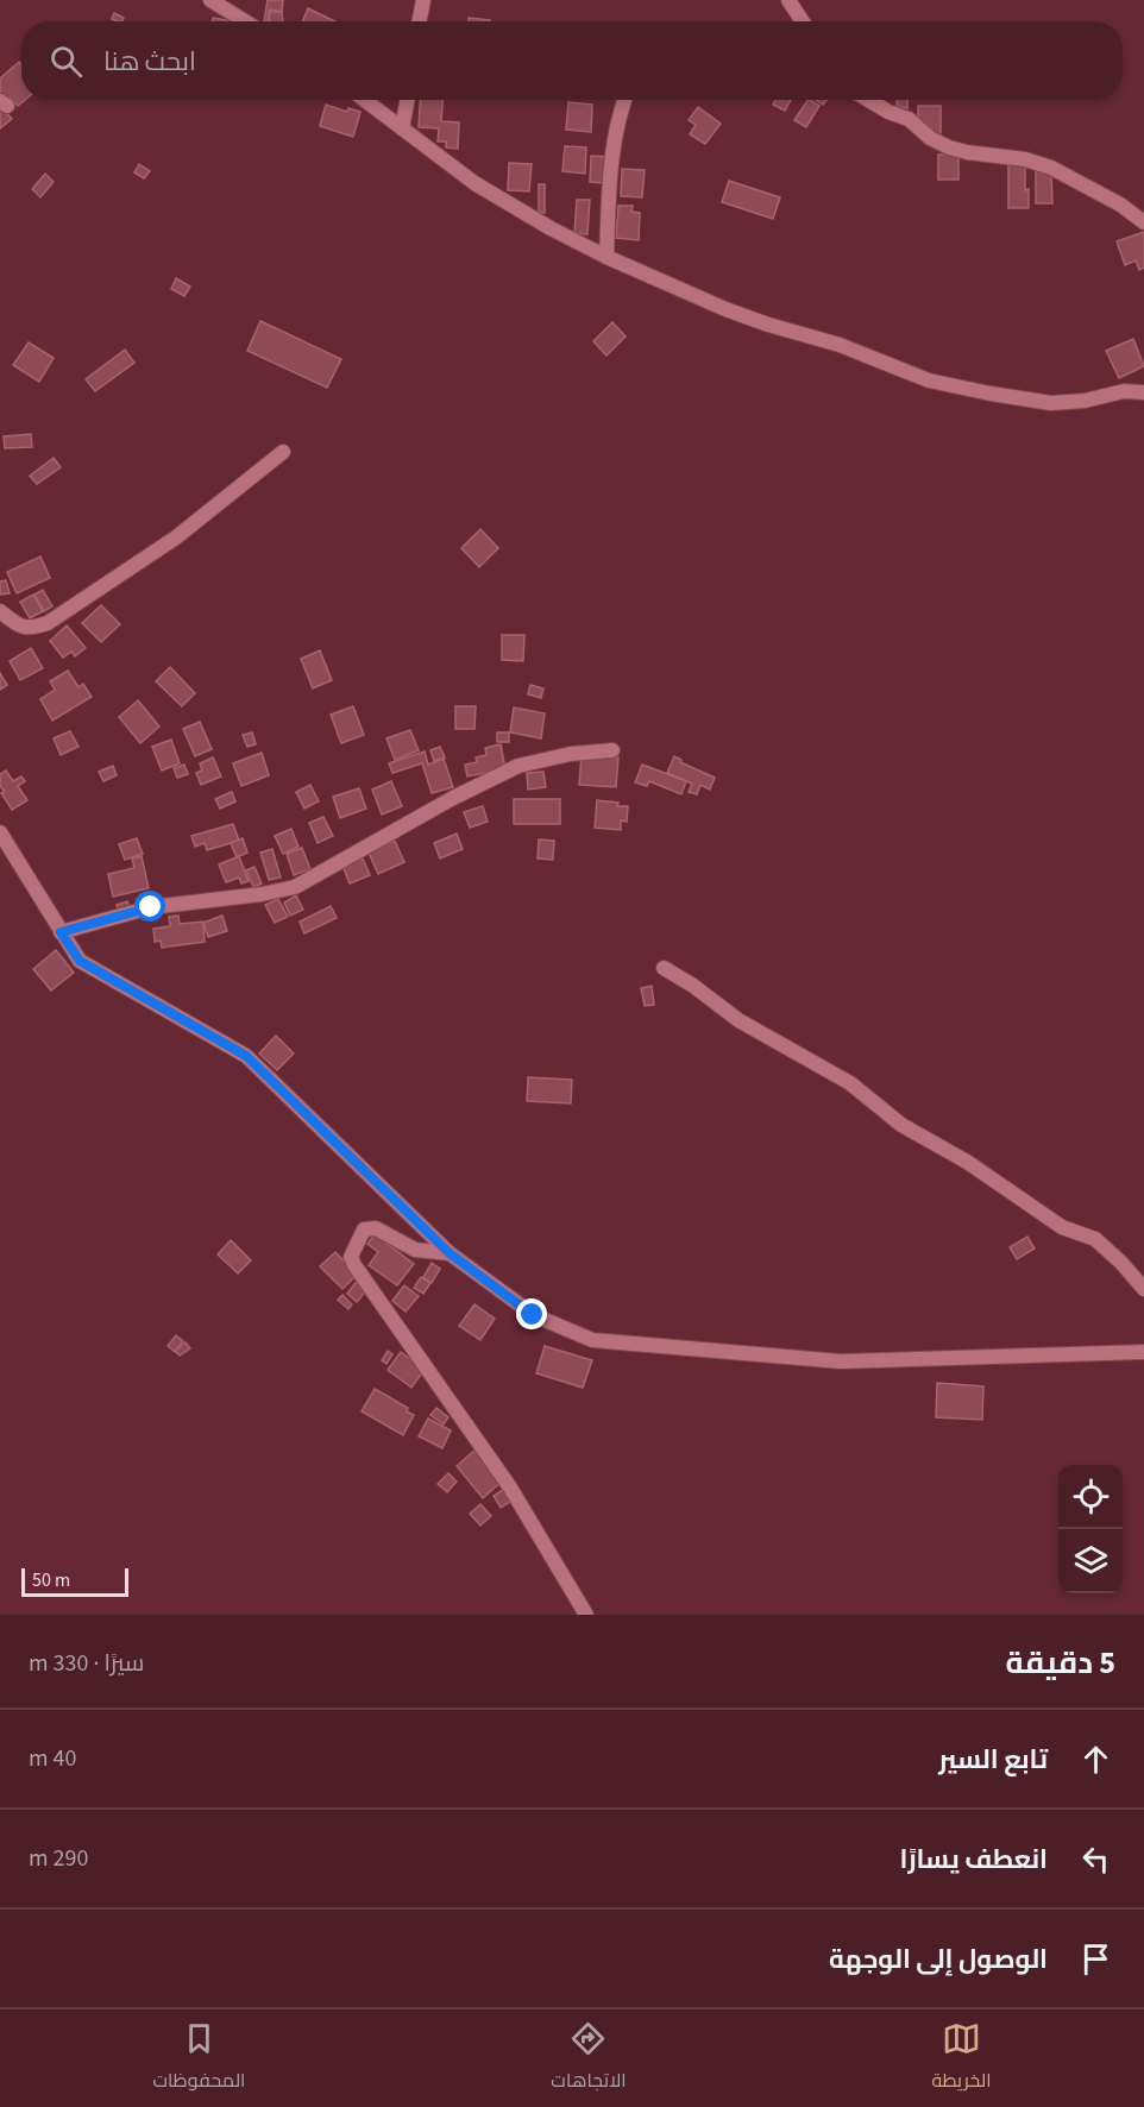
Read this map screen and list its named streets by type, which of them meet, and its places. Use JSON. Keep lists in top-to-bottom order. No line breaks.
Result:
{"scale_bar":"50 m","page":{"search":"ابحث هنا","scale":"50 m","heading":["5 دقيقة","سيرًا · 330 m"],"list":[["تابع السير","40 m"],["انعطف يسارًا","290 m"],"الوصول إلى الوجهة"],"nav":["الخريطة","الاتجاهات","المحفوظات"]}}
